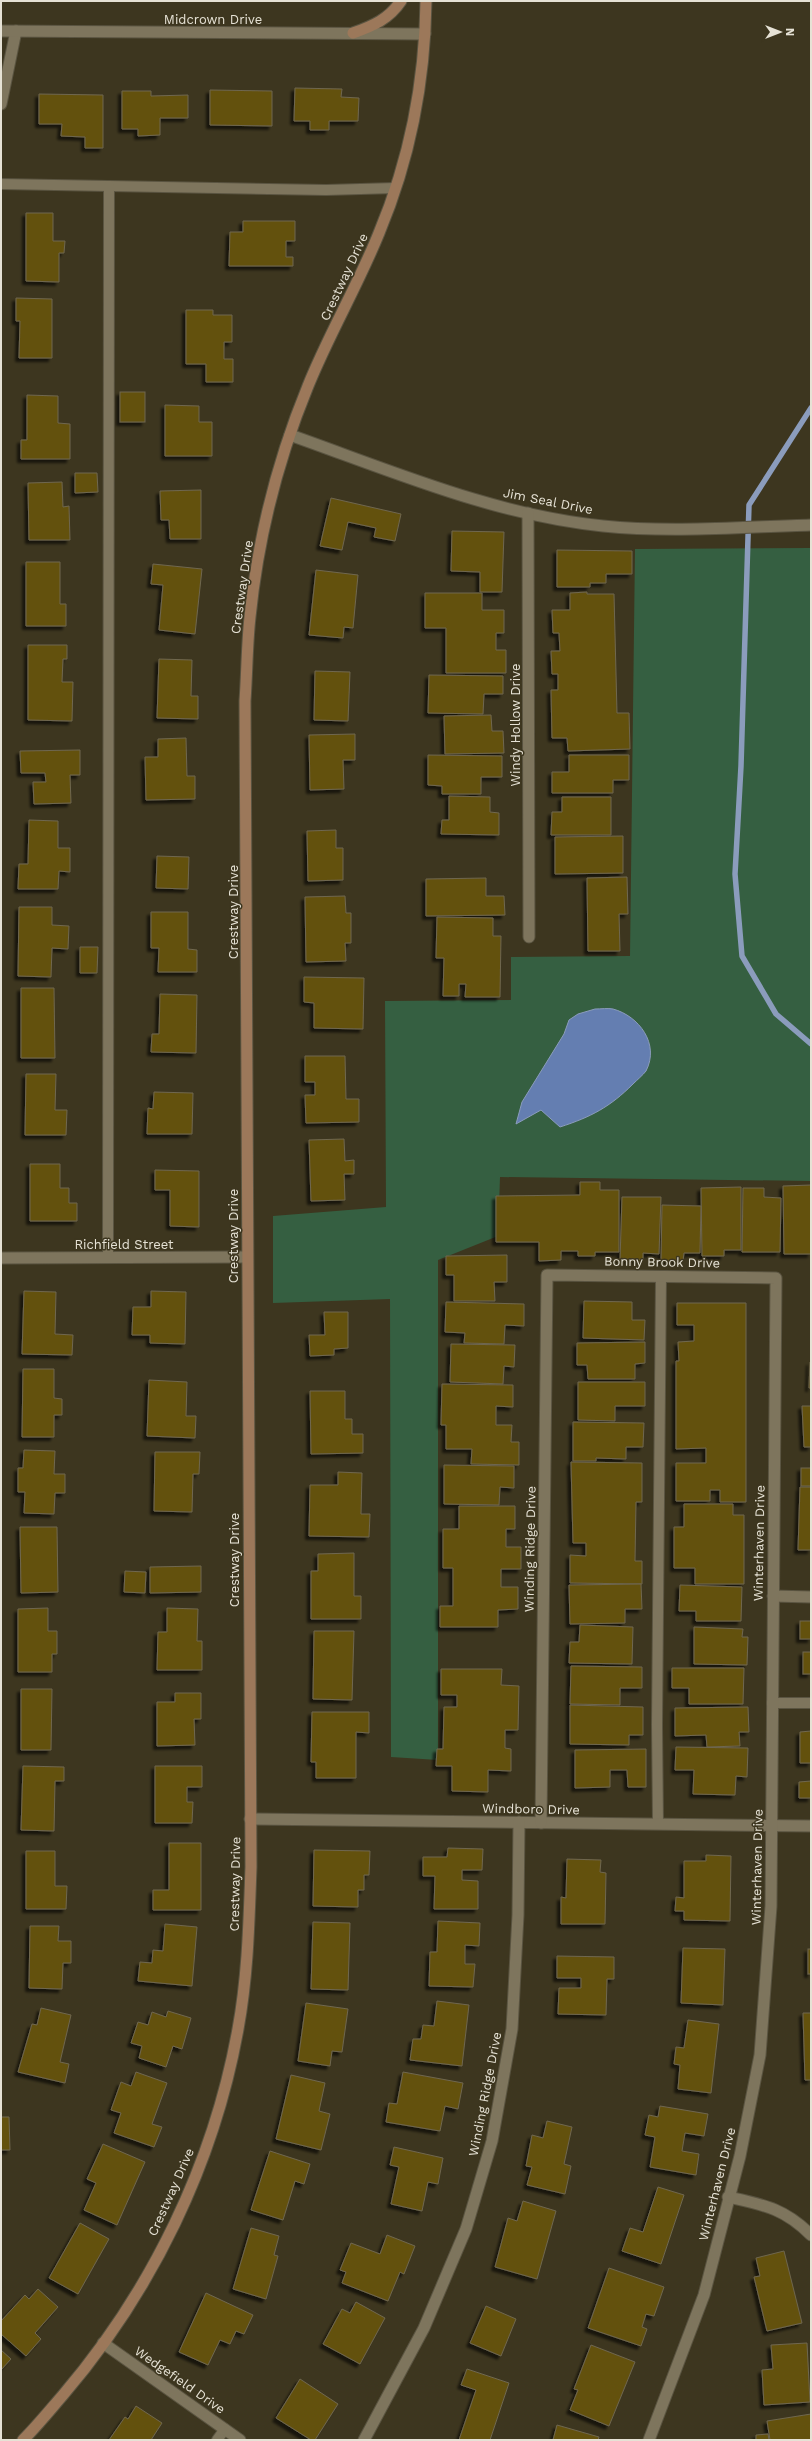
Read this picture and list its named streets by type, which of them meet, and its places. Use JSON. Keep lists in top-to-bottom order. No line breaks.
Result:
{"streets":{"main road":["Crestway Drive"],"street":["Midcrown Drive","Jim Seal Drive","Windy Hollow Drive","Richfield Street","Bonny Brook Drive","Winterhaven Drive","Winding Ridge Drive","Windboro Drive","Wedgefield Drive"]},"crossings":[["Midcrown Drive","Crestway Drive"],["Crestway Drive","Jim Seal Drive"],["Crestway Drive","Richfield Street"],["Crestway Drive","Windboro Drive"],["Crestway Drive","Wedgefield Drive"],["Jim Seal Drive","Windy Hollow Drive"],["Bonny Brook Drive","Winterhaven Drive"],["Bonny Brook Drive","Winding Ridge Drive"],["Winterhaven Drive","Windboro Drive"],["Winding Ridge Drive","Windboro Drive"]],"north":"right"}
